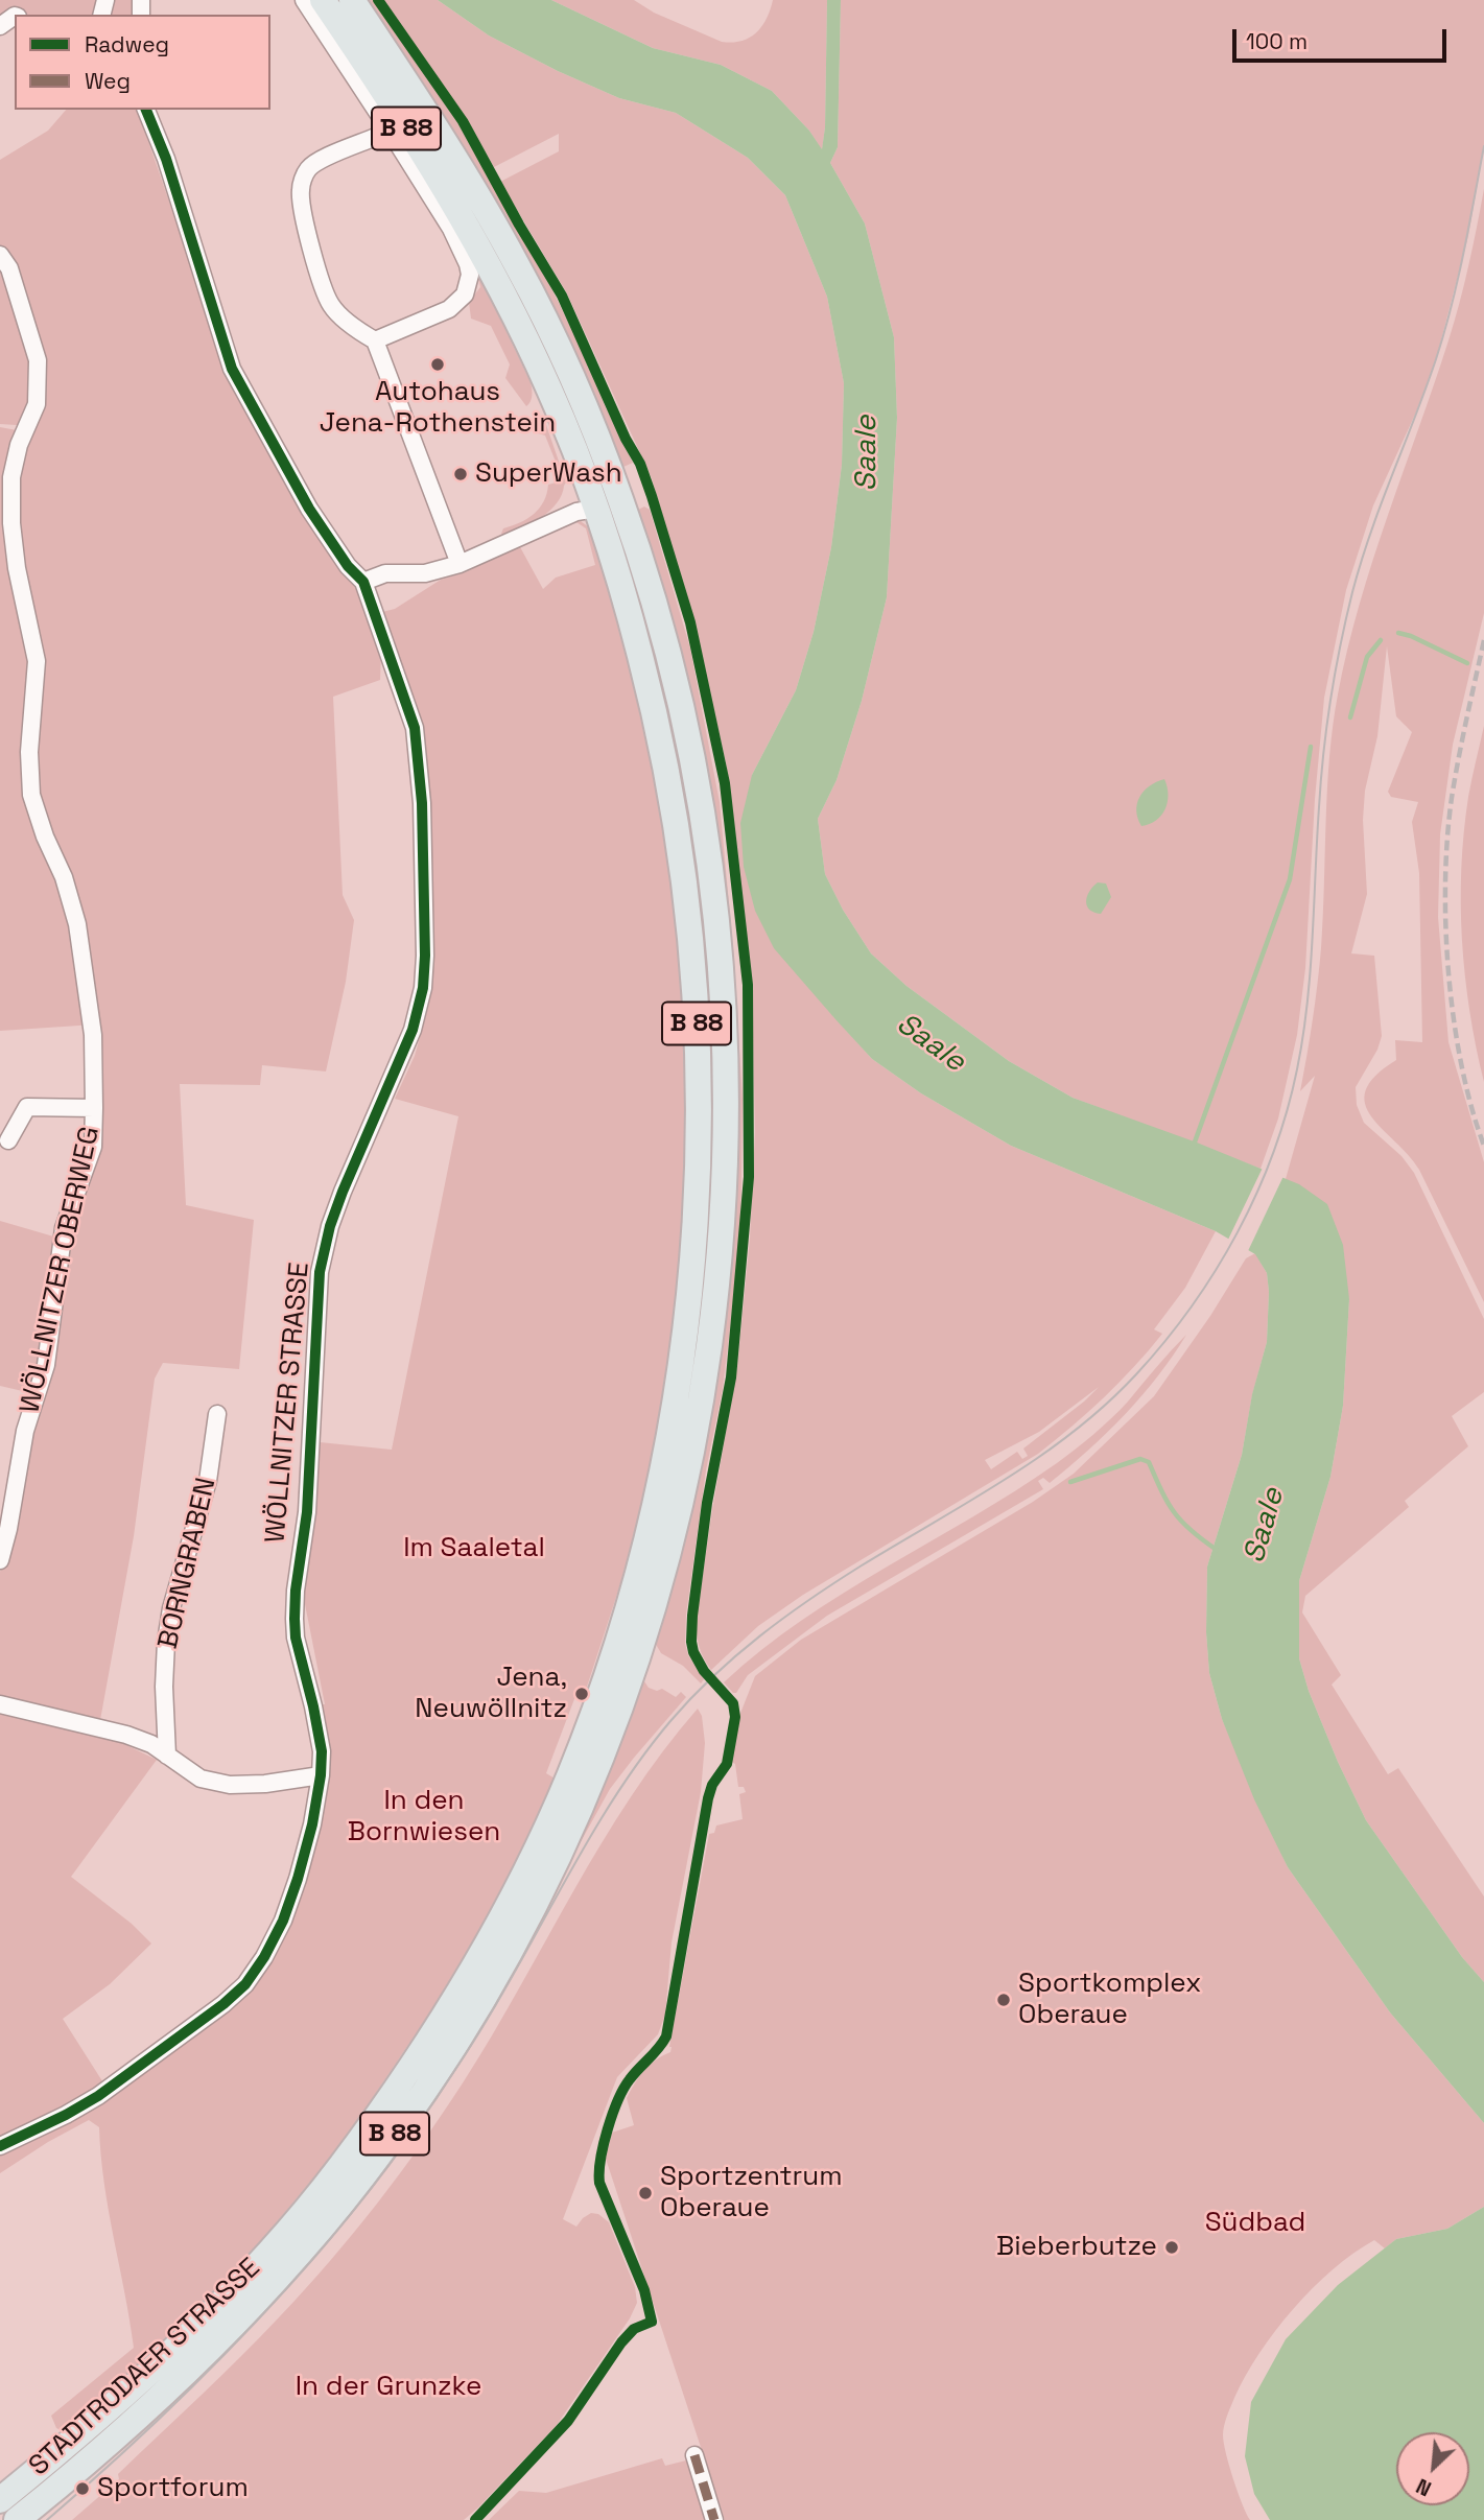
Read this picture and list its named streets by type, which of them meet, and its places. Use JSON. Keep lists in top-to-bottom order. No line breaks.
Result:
{"streets":{"main road":["B 88","STADTRODAER STRASSE"],"street":["WÖLLNITZER OBERWEG","WÖLLNITZER STRASSE","BORNGRABEN"]},"water":["Saale"],"parks":["Im Saaletal","In den Bornwiesen","Südbad","In der Grunzke"],"places":["Autohaus Jena-Rothenstein","SuperWash","Jena, Neuwöllnitz","Sportkomplex Oberaue","Sportzentrum Oberaue","Bieberbutze","Sportforum"],"legend":["Radweg","Weg"],"scale_bar":"100 m","north":"bottom left"}
